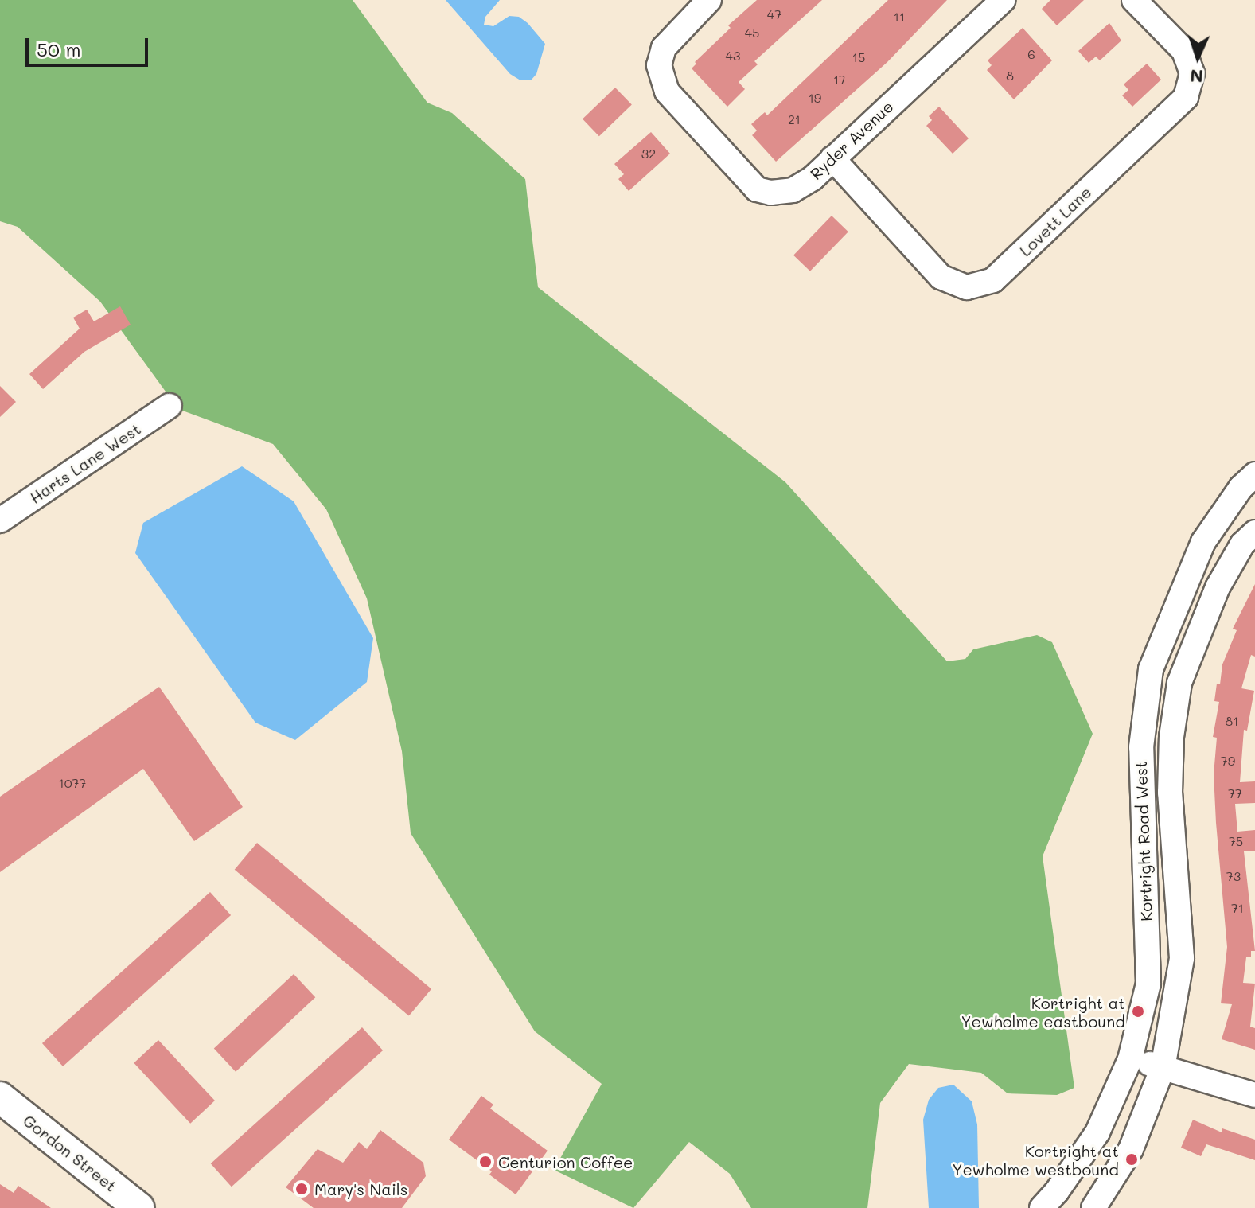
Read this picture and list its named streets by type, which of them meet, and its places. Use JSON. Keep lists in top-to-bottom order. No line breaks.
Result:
{"streets":{"main road":["Gordon Street"],"street":["Ryder Avenue","Lovett Lane","Harts Lane West","Kortright Road West"]},"crossings":[["Ryder Avenue","Lovett Lane"]],"places":["Kortright at Yewholme eastbound","Kortright at Yewholme westbound","Centurion Coffee","Mary's Nails"],"house_numbers":["47","11","45","6","43","15","8","17","19","21","32","81","79","1077","77","75","73","71"],"scale_bar":"50 m","north":"bottom"}
